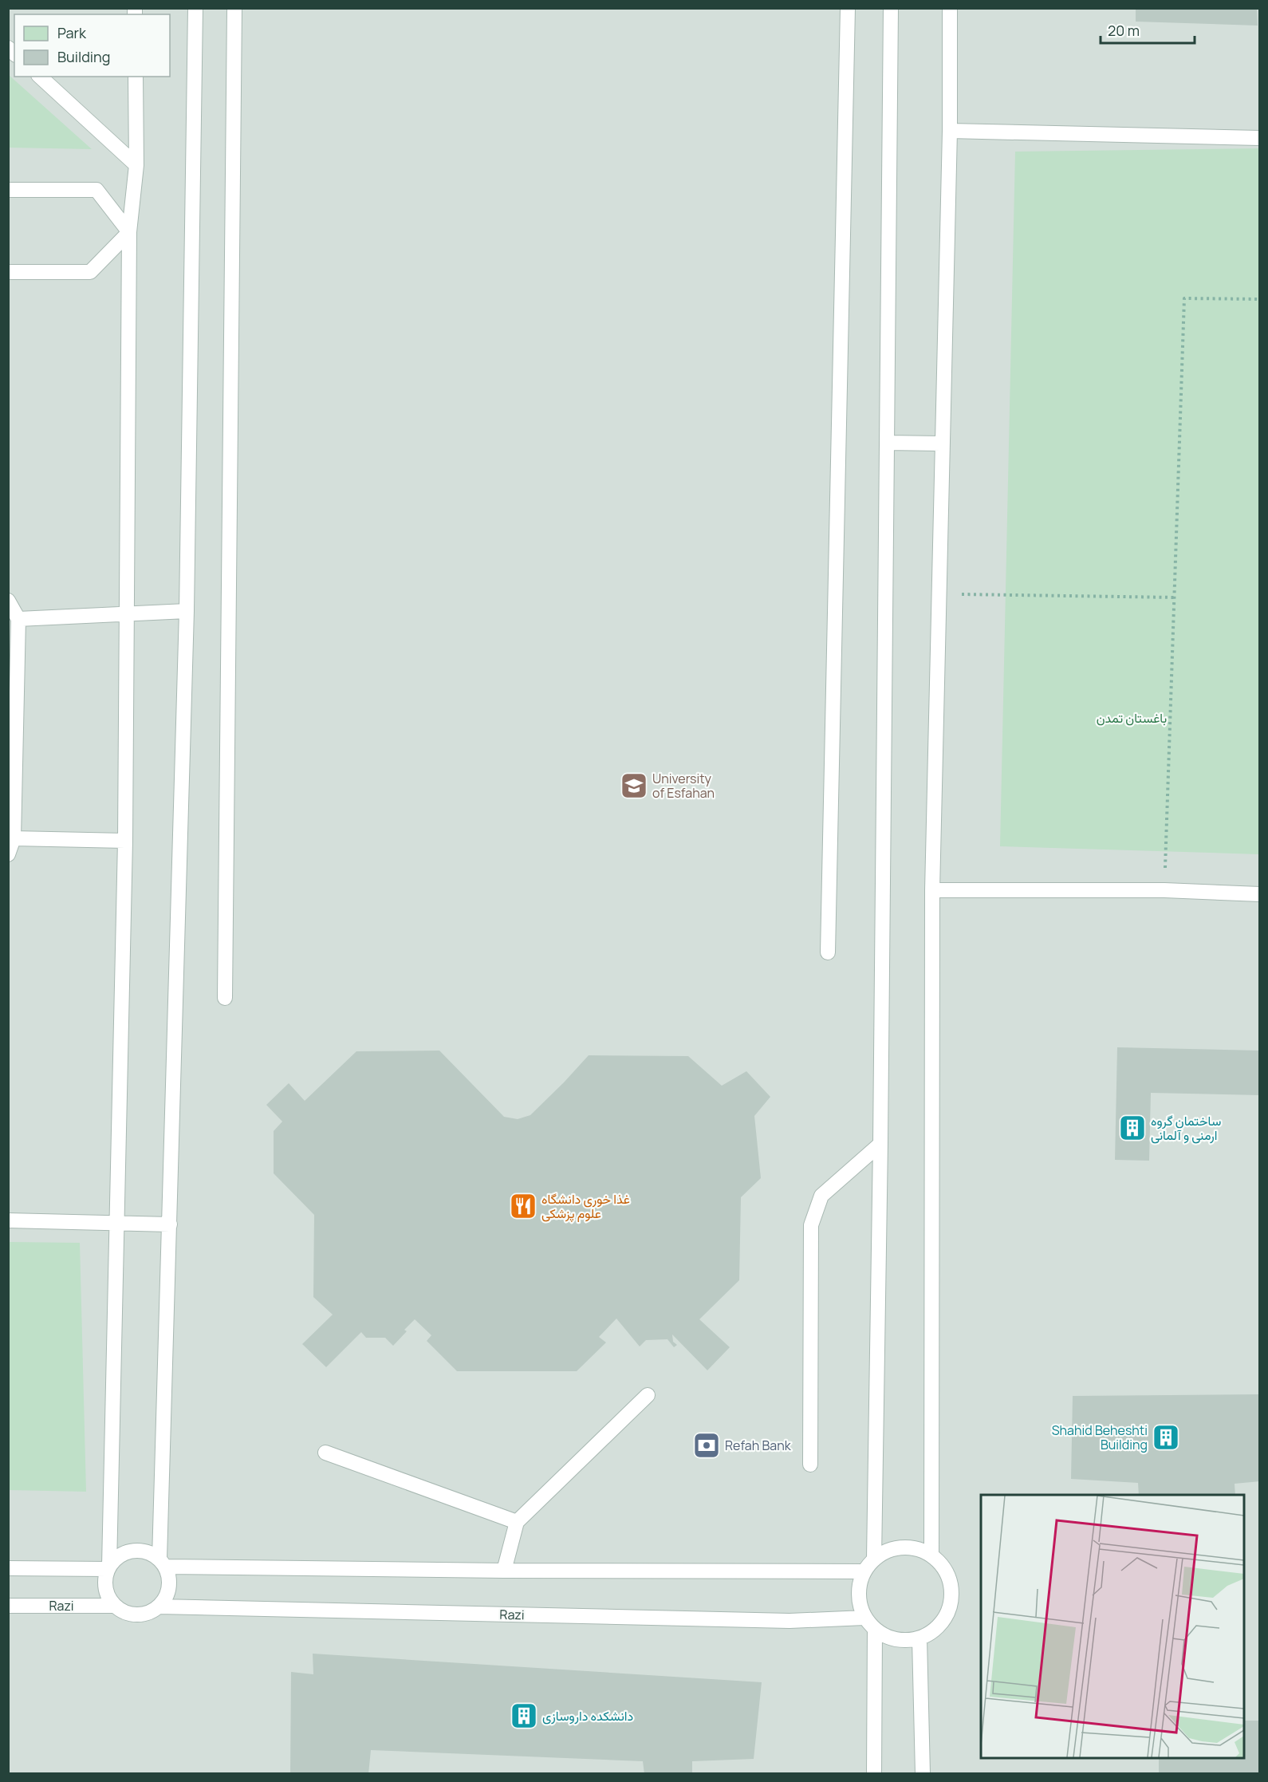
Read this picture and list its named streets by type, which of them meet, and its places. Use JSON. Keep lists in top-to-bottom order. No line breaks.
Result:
{"streets":{"street":["Razi"]},"parks":["باغستان تمدن"],"places":{"school or university":["University of Esfahan"],"building":["ساختمان گروه ارمنی و آلمانی","Shahid Beheshti Building","دانشکده داروسازی"],"restaurant":["غذا خوری دانشگاه علوم پزشکی"],"bank":["Refah Bank"]},"legend":["Park","Building"],"scale_bar":"20 m"}
